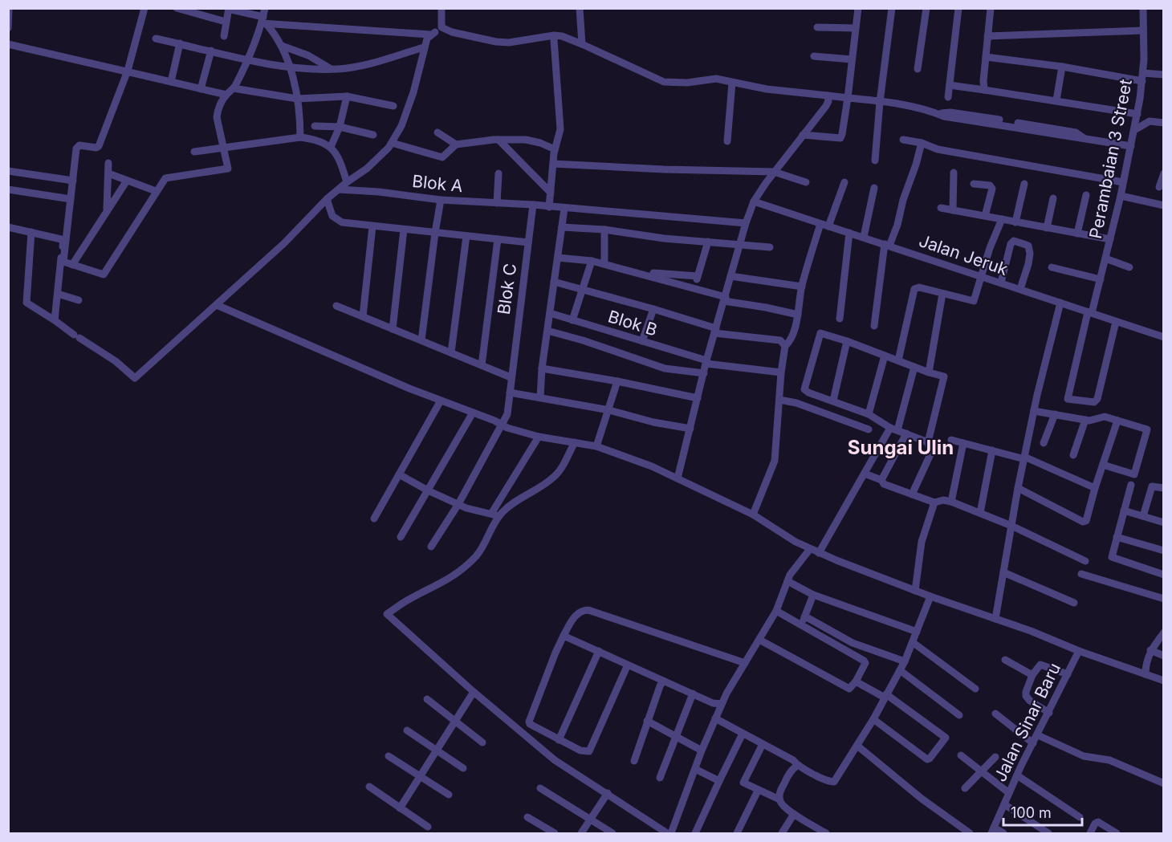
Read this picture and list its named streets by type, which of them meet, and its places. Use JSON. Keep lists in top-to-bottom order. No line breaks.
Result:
{"streets":{"street":["Perambaian 3 Street","Blok A","Jalan Jeruk","Blok C","Blok B","Jalan Sinar Baru"]},"crossings":[["Perambaian 3 Street","Jalan Jeruk"],["Blok A","Blok C"]],"districts":["Sungai Ulin"],"scale_bar":"100 m"}
